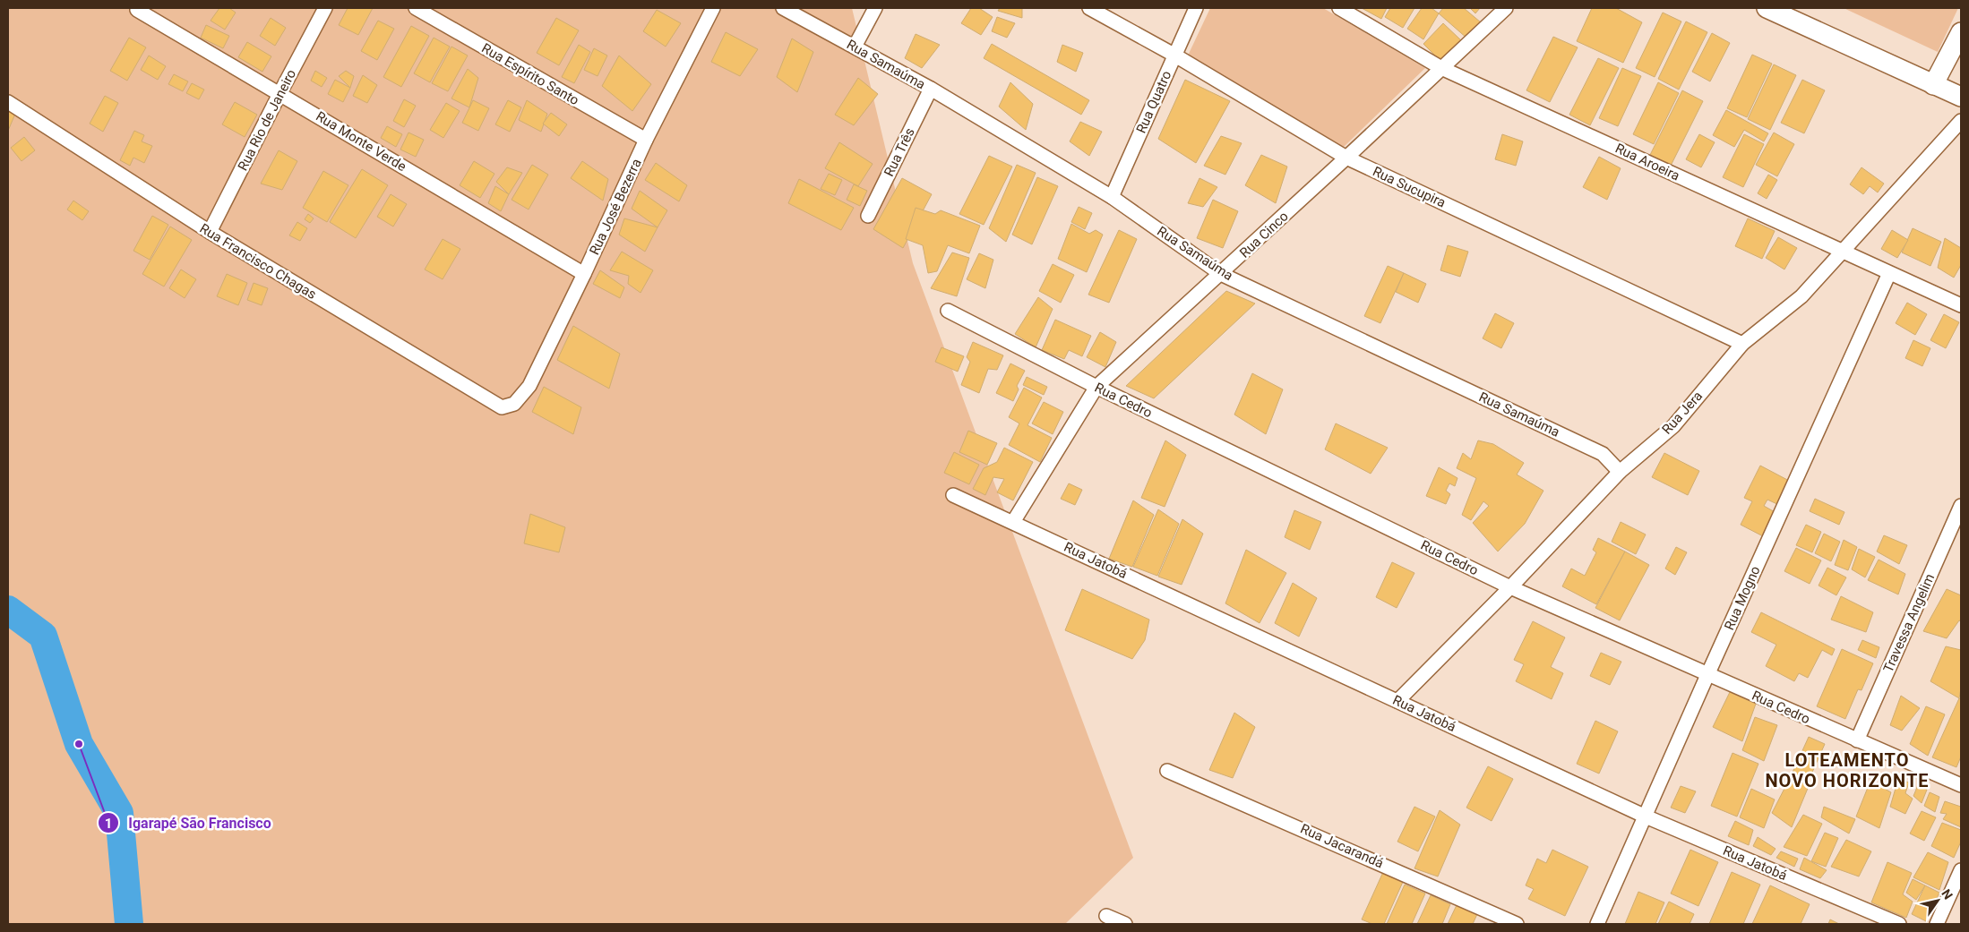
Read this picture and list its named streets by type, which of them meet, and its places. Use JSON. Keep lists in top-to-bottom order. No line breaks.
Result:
{"streets":{"street":["Rua Samaúma","Rua Espírito Santo","Rua Quatro","Rua Rio de Janeiro","Rua Monte Verde","Rua Três","Rua Aroeira","Rua Sucupira","Rua José Bezerra","Rua Cinco","Rua Francisco Chagas","Rua Cedro","Rua Jera","Rua Jatobá","Rua Mogno","Travessa Angelim","Rua Jacarandá"]},"crossings":[["Rua Samaúma","Rua Quatro"],["Rua Samaúma","Rua Três"],["Rua Samaúma","Rua Cinco"],["Rua Samaúma","Rua Jera"],["Rua Espírito Santo","Rua José Bezerra"],["Rua Quatro","Rua Sucupira"],["Rua Rio de Janeiro","Rua Monte Verde"],["Rua Rio de Janeiro","Rua Francisco Chagas"],["Rua Monte Verde","Rua José Bezerra"],["Rua Aroeira","Rua Cinco"],["Rua Aroeira","Rua Jera"],["Rua Aroeira","Rua Mogno"],["Rua Sucupira","Rua Cinco"],["Rua Sucupira","Rua Jera"],["Rua José Bezerra","Rua Francisco Chagas"],["Rua Cinco","Rua Cedro"],["Rua Cinco","Rua Jatobá"],["Rua Cedro","Rua Jera"],["Rua Cedro","Rua Mogno"],["Rua Cedro","Travessa Angelim"],["Rua Jera","Rua Jatobá"],["Rua Jatobá","Rua Mogno"]],"districts":["LOTEAMENTO NOVO HORIZONTE"],"places":["Igarapé São Francisco"],"north":"top right"}
